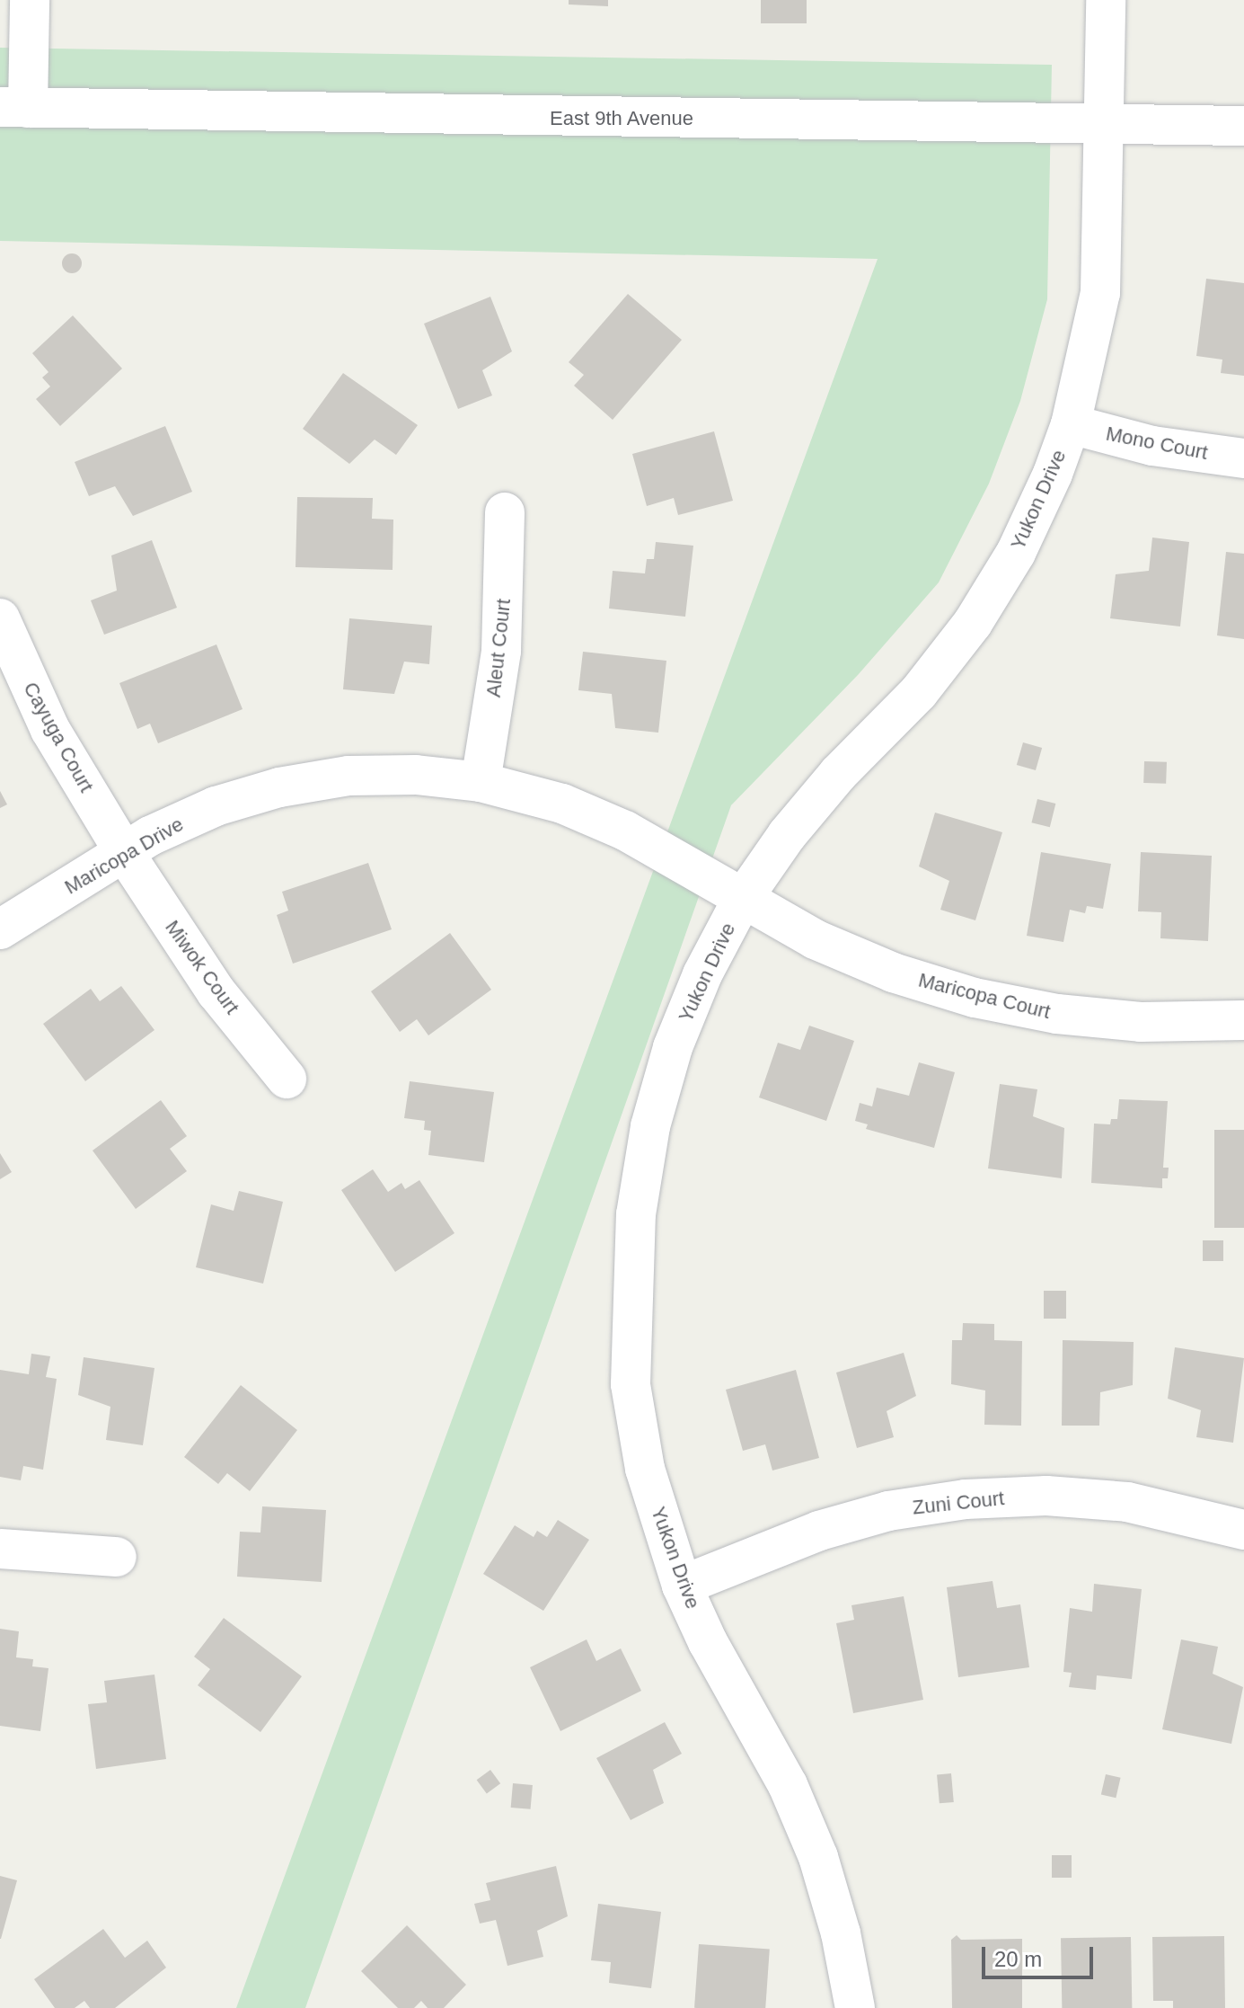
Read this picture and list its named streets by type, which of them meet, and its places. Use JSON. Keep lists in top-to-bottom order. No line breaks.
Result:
{"streets":{"street":["East 9th Avenue","Mono Court","Yukon Drive","Aleut Court","Cayuga Court","Maricopa Drive","Miwok Court","Maricopa Court","Zuni Court"]},"crossings":[["East 9th Avenue","Yukon Drive"],["Mono Court","Yukon Drive"],["Yukon Drive","Maricopa Drive"],["Yukon Drive","Maricopa Court"],["Yukon Drive","Zuni Court"],["Aleut Court","Maricopa Drive"],["Cayuga Court","Maricopa Drive"],["Cayuga Court","Miwok Court"],["Maricopa Drive","Miwok Court"],["Maricopa Drive","Maricopa Court"]],"scale_bar":"20 m"}
